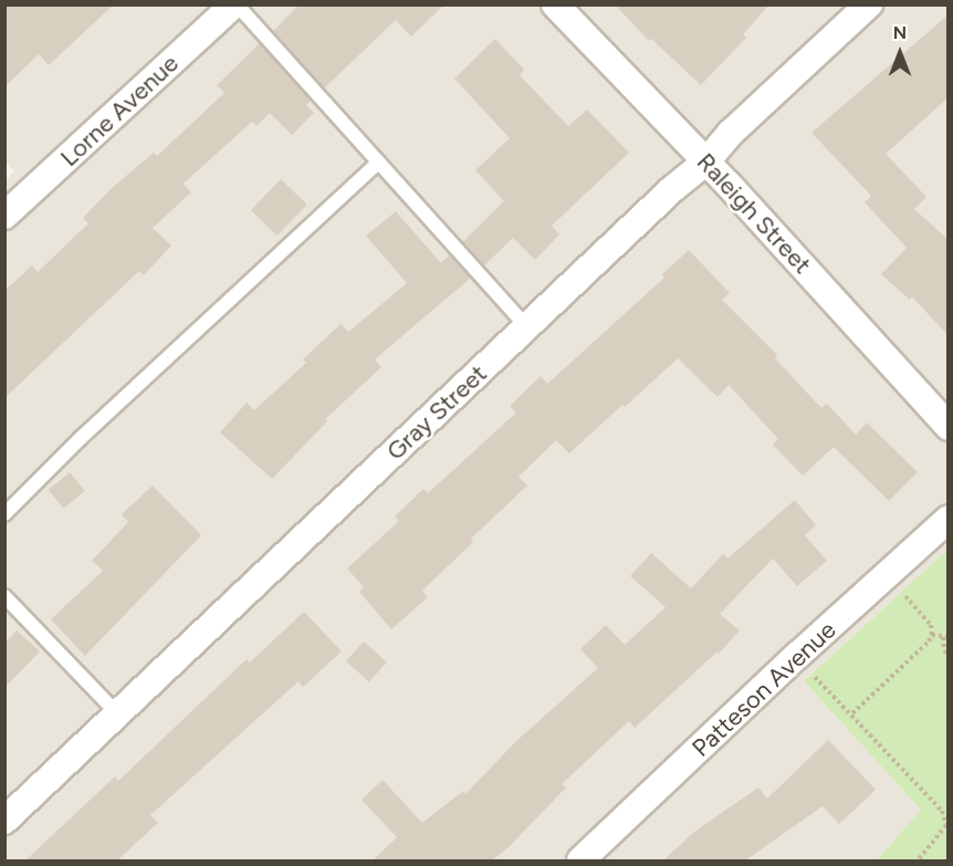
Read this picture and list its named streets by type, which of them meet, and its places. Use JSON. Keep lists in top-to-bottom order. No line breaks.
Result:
{"streets":{"street":["Lorne Avenue","Raleigh Street","Gray Street","Patteson Avenue"]},"crossings":[["Raleigh Street","Gray Street"]],"north":"top"}
